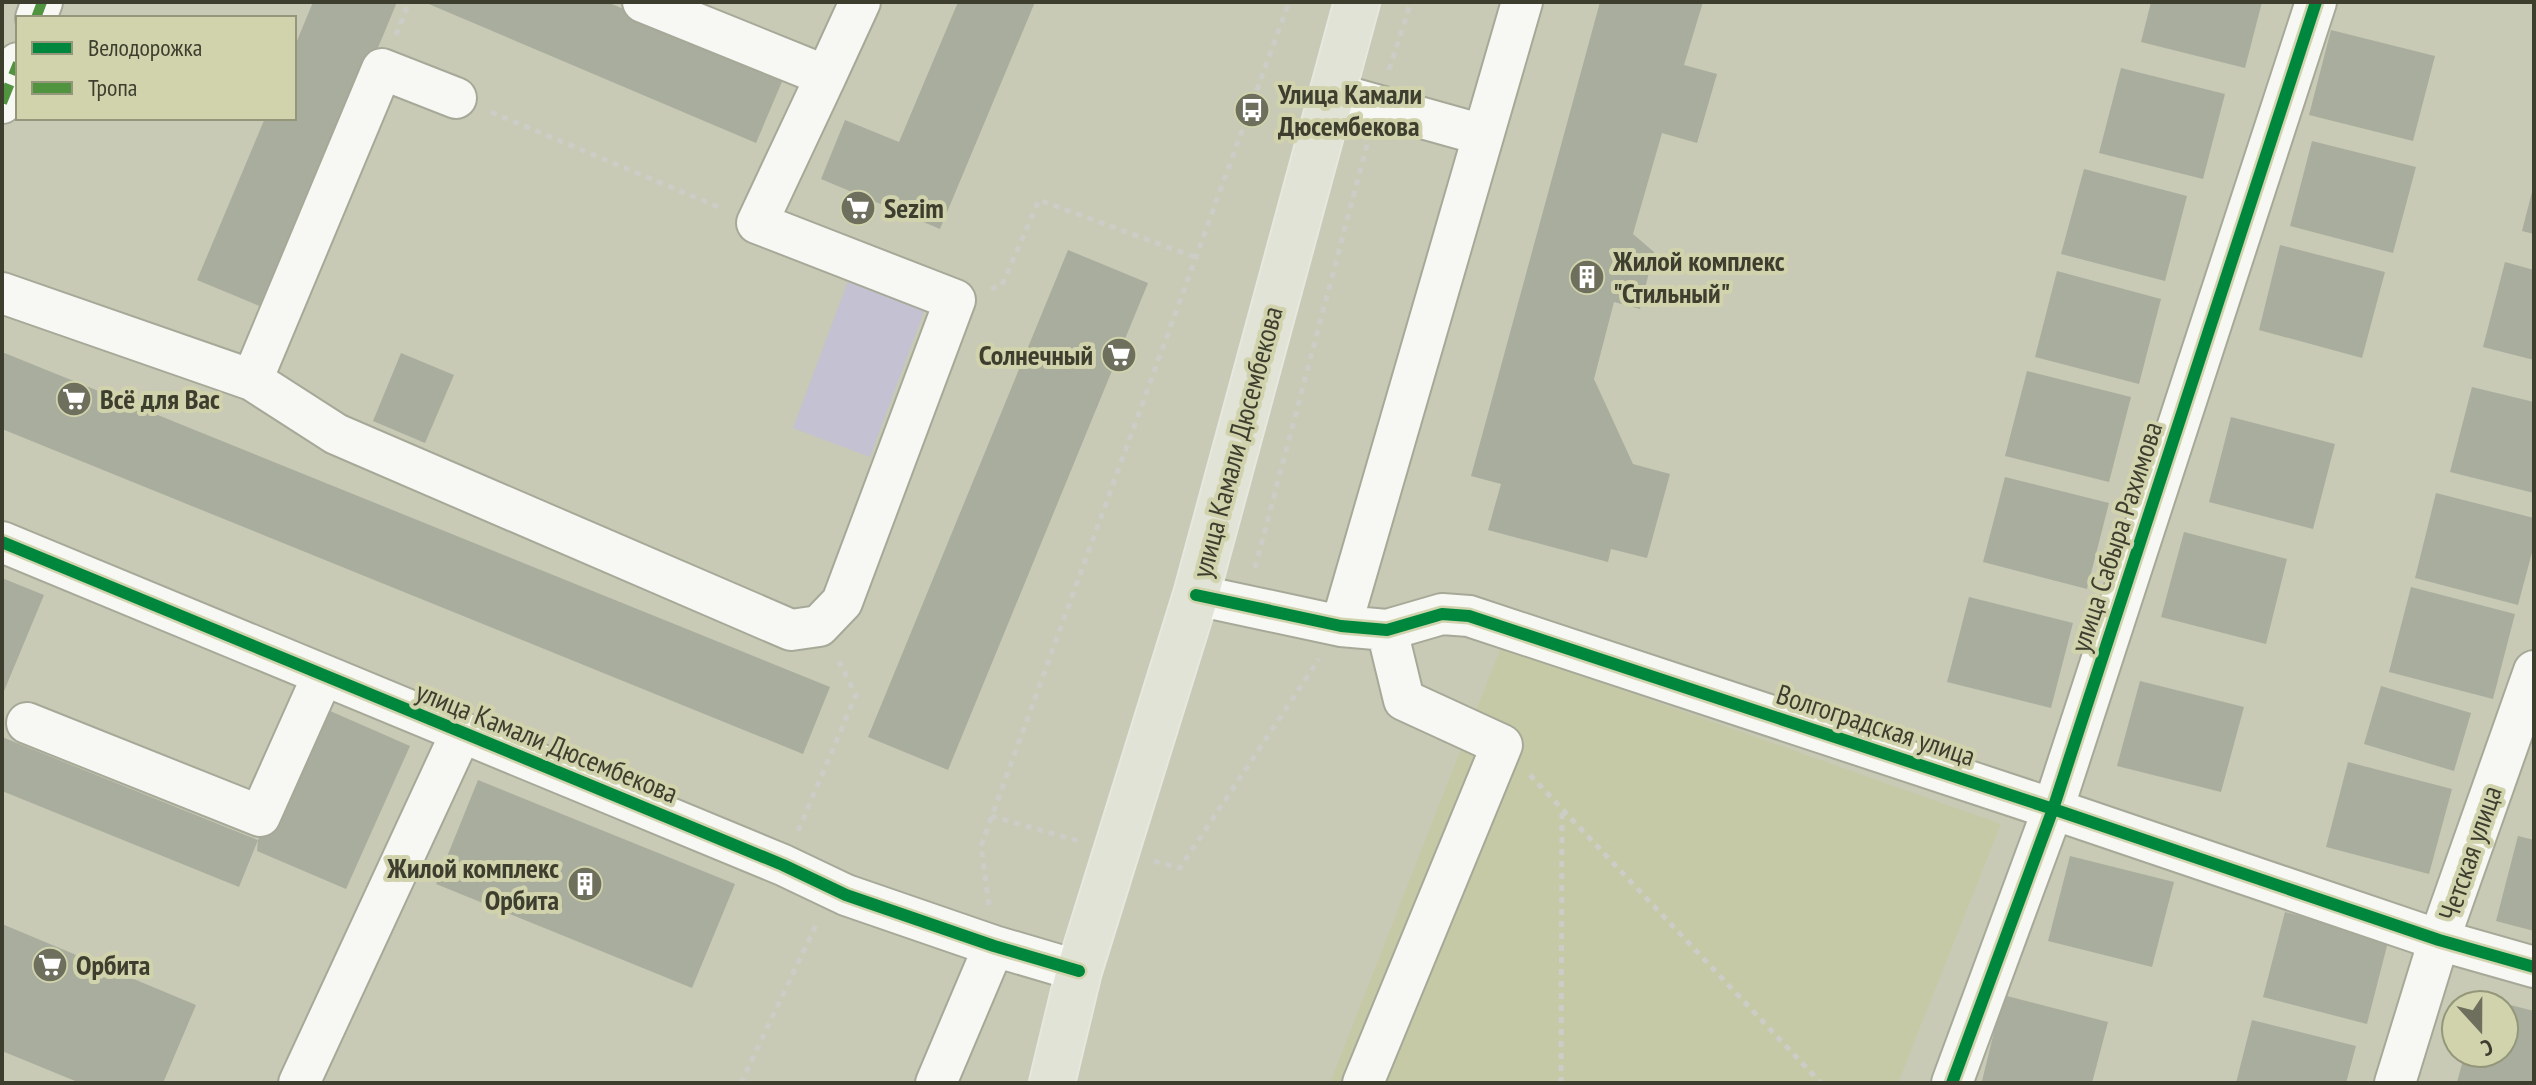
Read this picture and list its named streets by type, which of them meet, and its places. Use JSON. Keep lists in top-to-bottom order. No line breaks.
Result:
{"streets":{"main road":["улица Камали Дюсембекова"],"street":["улица Сабыра Рахимова","Волгоградская улица","Четская улица"]},"crossings":[["улица Камали Дюсембекова","Волгоградская улица"],["улица Сабыра Рахимова","Волгоградская улица"],["Волгоградская улица","Четская улица"]],"places":{"bus stop":["Улица Камали Дюсембекова"],"supermarket":["Sezim","Солнечный","Всё для Вас","Орбита"],"building":["Жилой комплекс \"Стильный\"","Жилой комплекс Орбита"]},"legend":["Велодорожка","Тропа"],"north":"bottom"}
